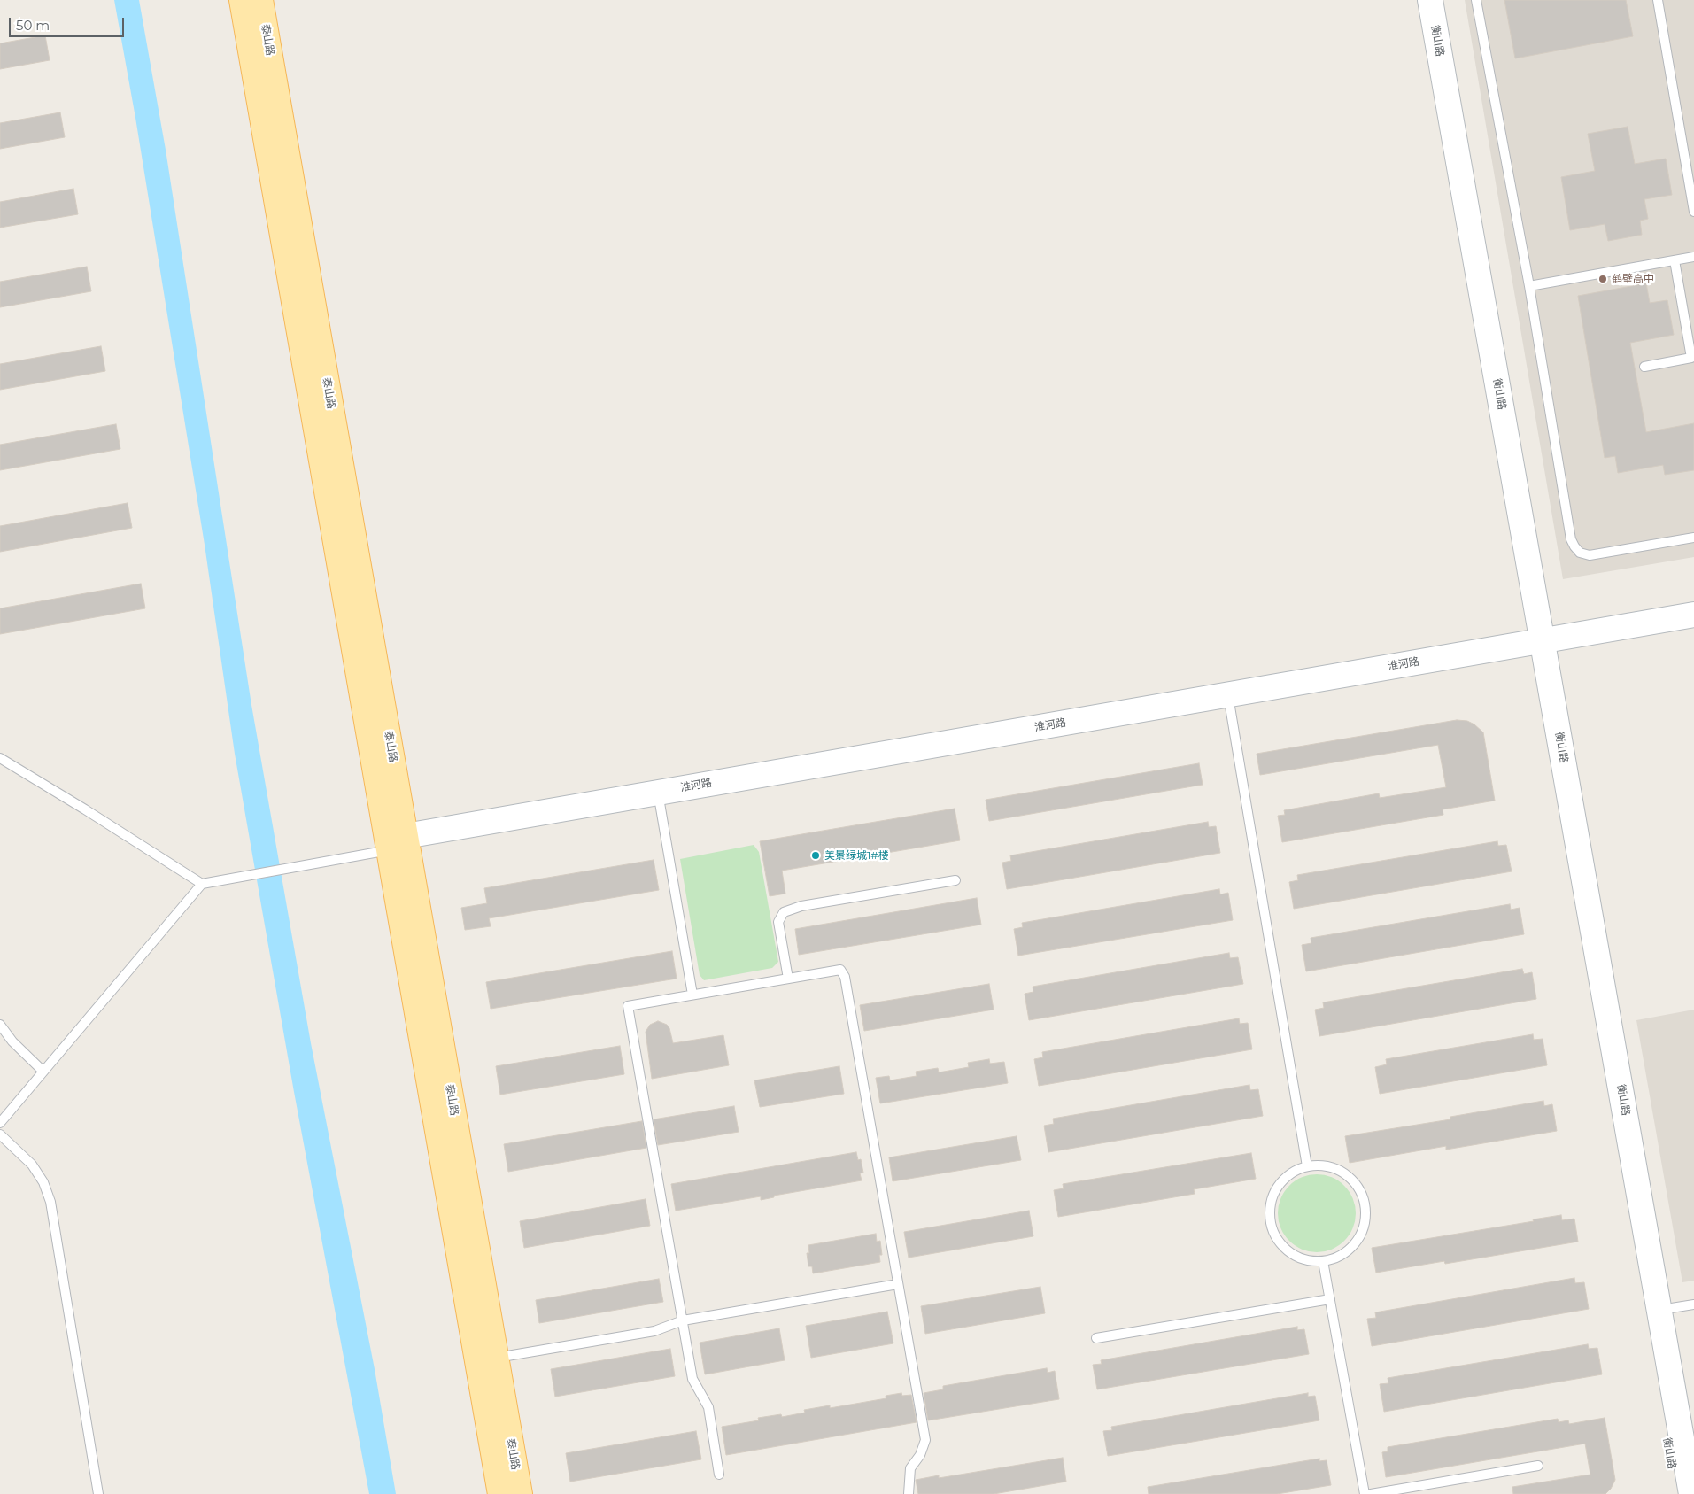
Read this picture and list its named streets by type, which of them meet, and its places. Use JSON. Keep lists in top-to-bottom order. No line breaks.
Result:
{"streets":{"main road":["泰山路"],"street":["衡山路","淮河路"]},"crossings":[["泰山路","淮河路"],["衡山路","淮河路"]],"places":["鹤壁高中","美景绿城1#楼"],"scale_bar":"50 m"}
